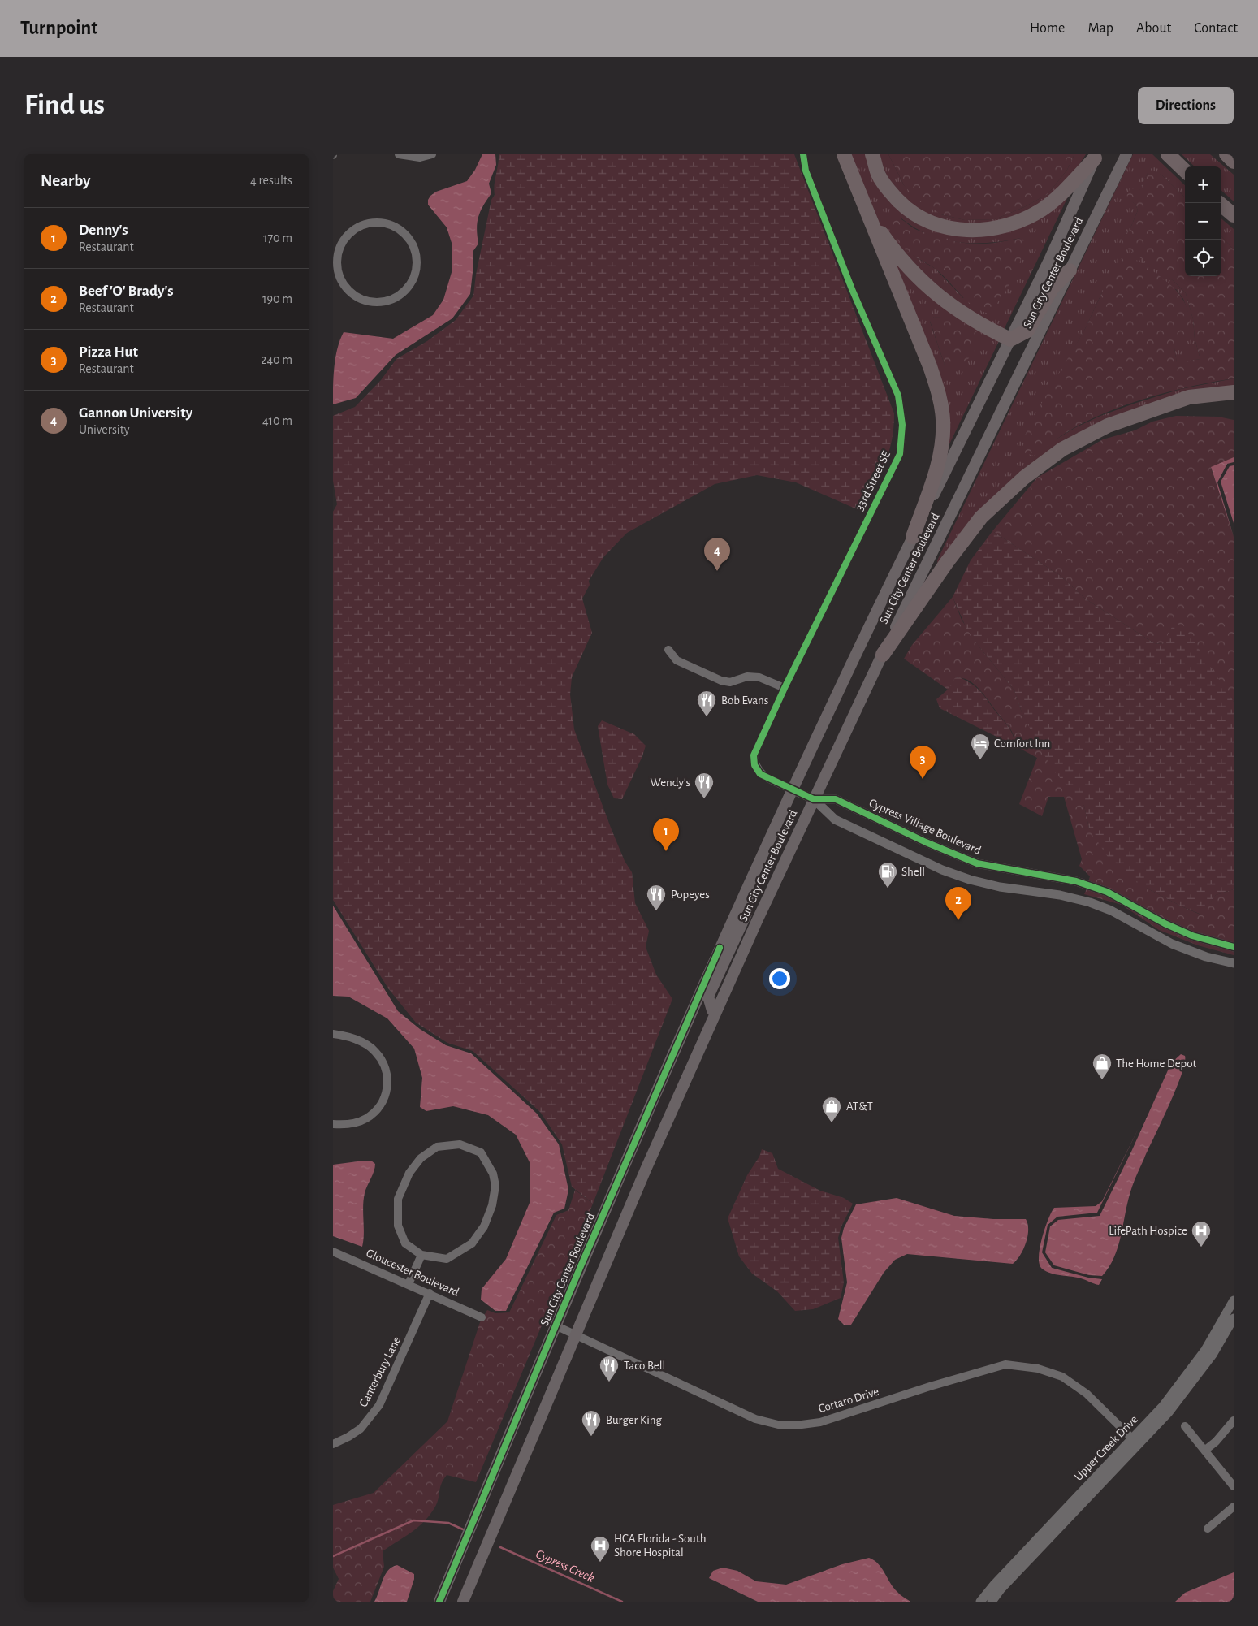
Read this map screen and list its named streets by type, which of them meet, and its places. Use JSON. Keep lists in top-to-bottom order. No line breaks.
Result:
{"streets":{"main road":["Sun City Center Boulevard"],"street":["33rd Street SE","Cypress Village Boulevard","Gloucester Boulevard","Canterbury Lane","Cortaro Drive","Upper Creek Drive"]},"crossings":[["Sun City Center Boulevard","33rd Street SE"],["Sun City Center Boulevard","Cypress Village Boulevard"],["Sun City Center Boulevard","Cortaro Drive"],["Gloucester Boulevard","Canterbury Lane"],["Cortaro Drive","Upper Creek Drive"]],"water":["Cypress Creek"],"places":{"restaurant":["Bob Evans","Wendy's","Popeyes","Taco Bell","Burger King"],"hotel":["Comfort Inn"],"fuel station":["Shell"],"shop":["The Home Depot","AT&T"],"hospital":["LifePath Hospice","HCA Florida - South Shore Hospital"]},"page":{"header":"Turnpoint","nav":["Home","Map","About","Contact"],"buttons":"Directions","title":"Find us","heading":["Nearby","4 results"],"map_buttons":["+","−"],"list":[{"mark":"1","name":"Denny's","note":"Restaurant","value":"170 m"},{"mark":"2","name":"Beef 'O' Brady's","note":"Restaurant","value":"190 m"},{"mark":"3","name":"Pizza Hut","note":"Restaurant","value":"240 m"},{"mark":"4","name":"Gannon University","note":"University","value":"410 m"}],"pins":["4","3","1","2"]}}
